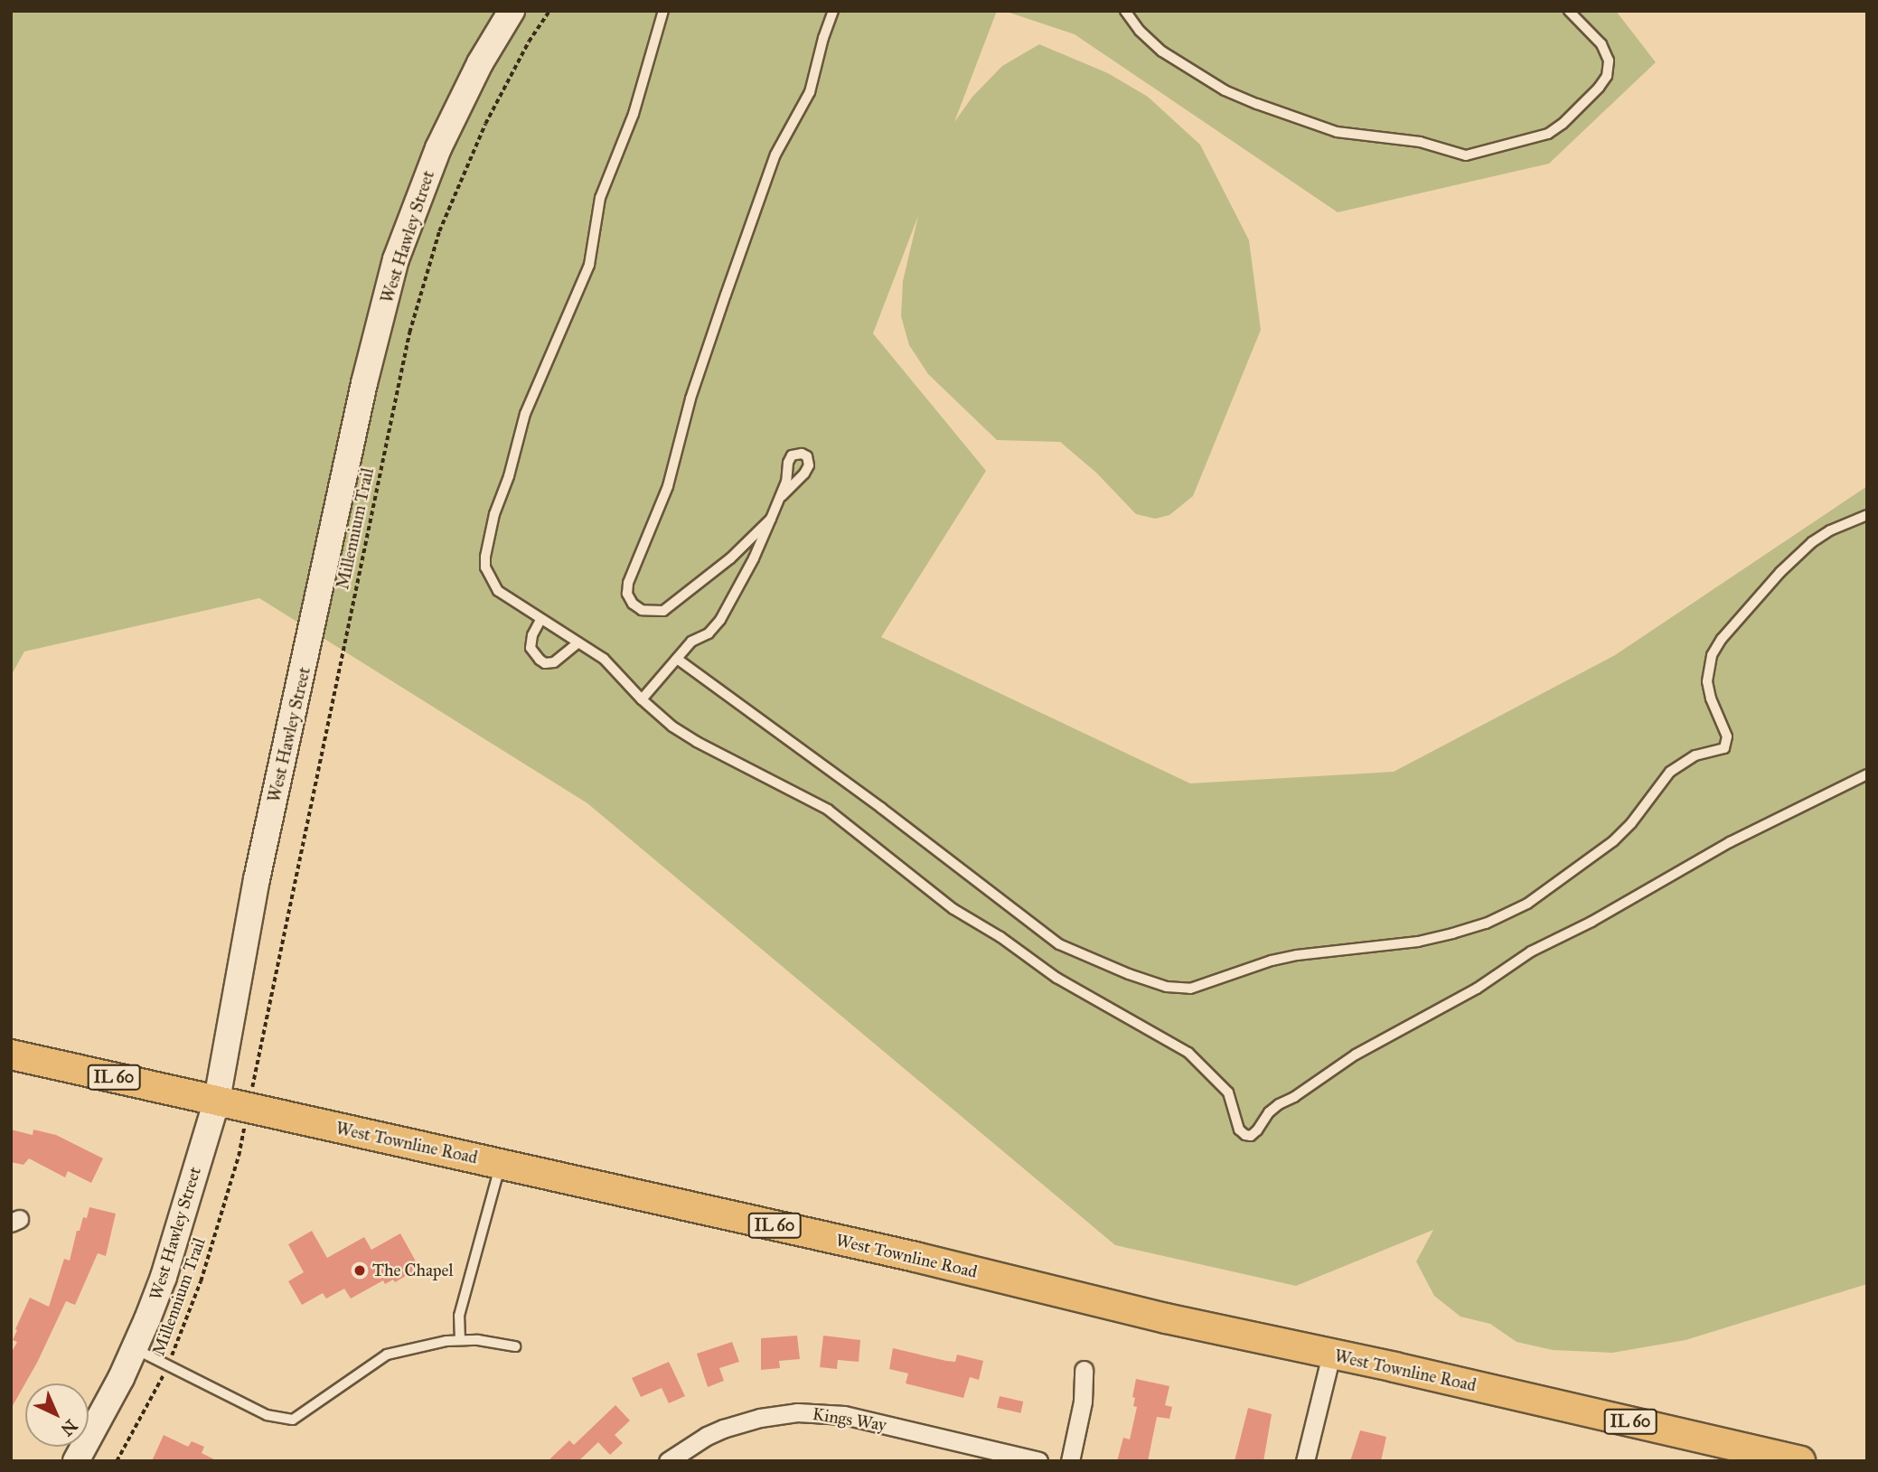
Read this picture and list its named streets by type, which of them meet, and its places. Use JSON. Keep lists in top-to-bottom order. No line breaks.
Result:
{"streets":{"main road":["IL 60","West Townline Road"],"street":["West Hawley Street","Kings Way"],"path":["Millennium Trail"]},"crossings":[["West Hawley Street","West Townline Road"]],"places":["The Chapel"],"north":"bottom right"}
